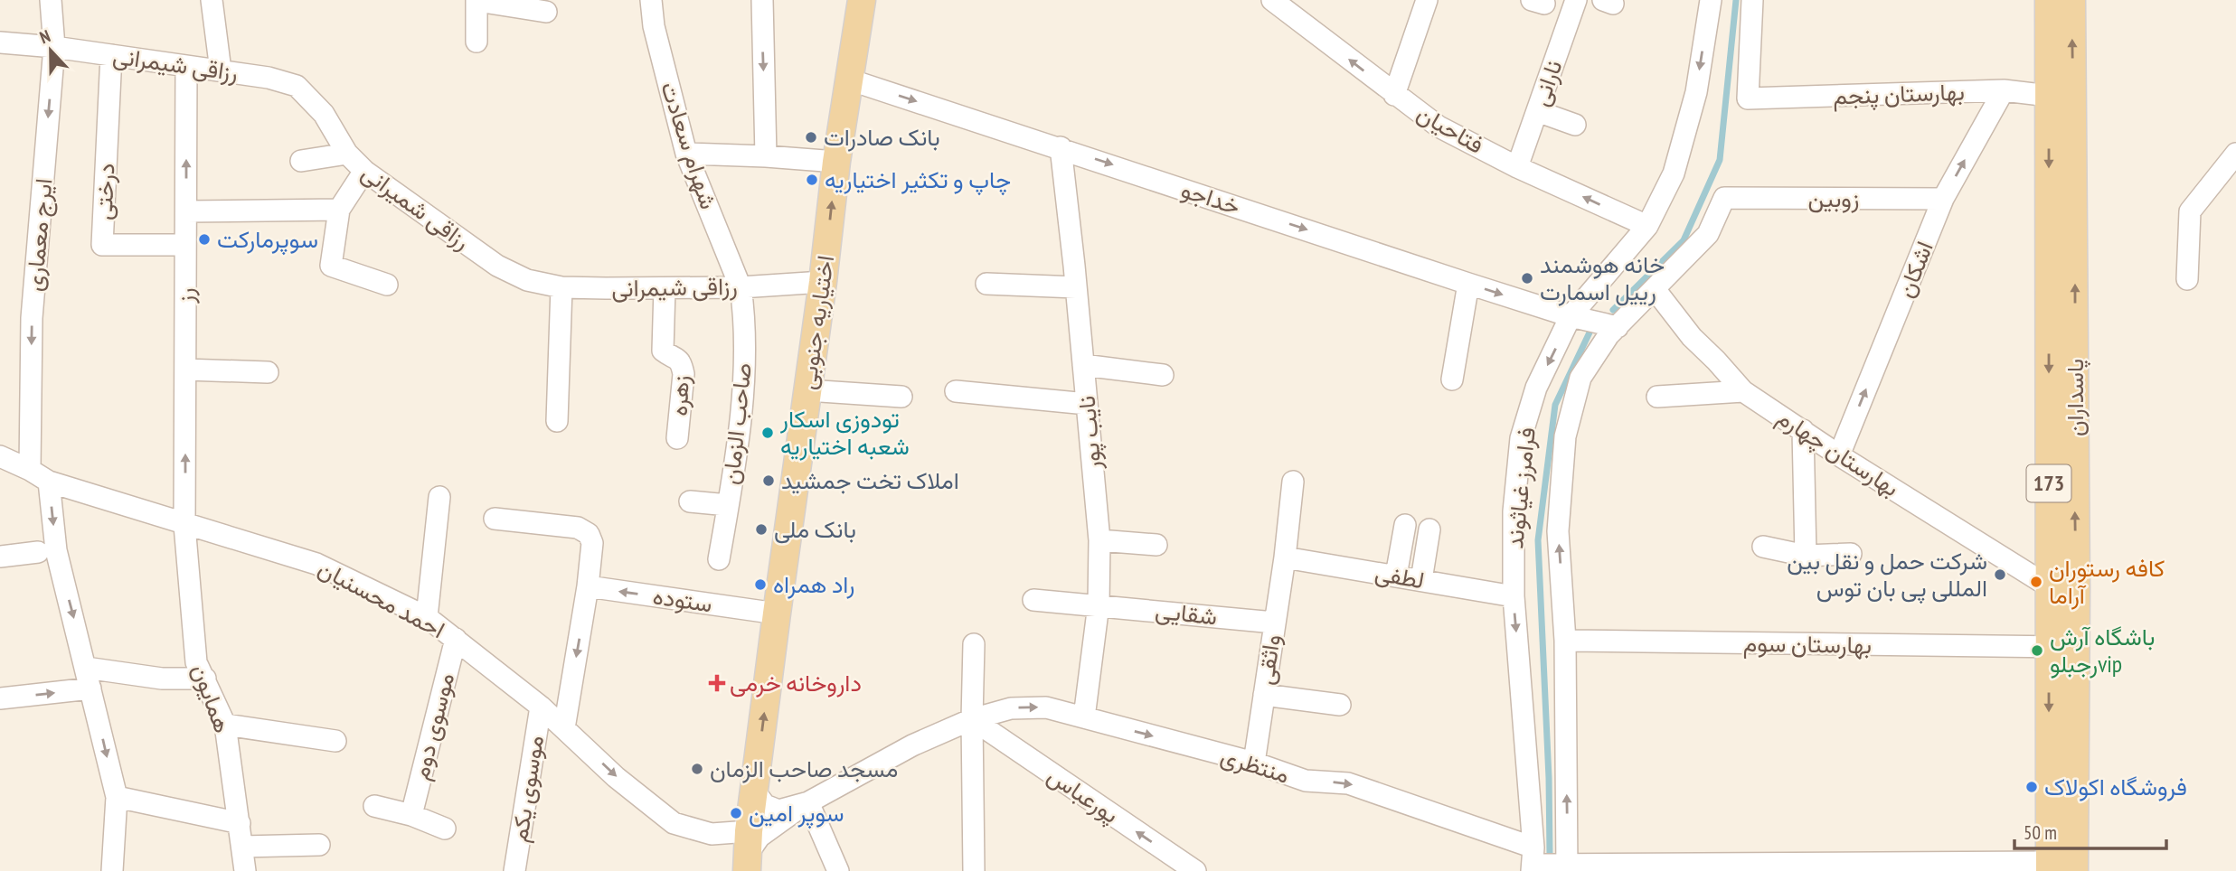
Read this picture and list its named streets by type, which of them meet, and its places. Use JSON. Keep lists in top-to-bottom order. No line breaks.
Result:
{"streets":{"main road":["اختیاریه جنوبی","پاسداران","173"],"street":["رزاقی شیمرانی","نارانی","بهارستان پنجم","فتاحیان","شهرام سعادت","درختی","خداجو","زوبین","رزاقی شمیرانی","ایرج معماری","اشکان","رز","زهره","صاحب الزمان","نایب پور","بهارستان چهارم","فرامرز غیاثوند","لطفی","احمد محسنیان","ستوده","شقایی","بهارستان سوم","واثقی","همایون","موسوی دوم","منتظری","موسوی یکم","پورعباس"]},"crossings":[["رزاقی شیمرانی","شهرام سعادت"],["رزاقی شیمرانی","درختی"],["رزاقی شیمرانی","رزاقی شمیرانی"],["رزاقی شیمرانی","ایرج معماری"],["رزاقی شیمرانی","رز"],["رزاقی شیمرانی","اختیاریه جنوبی"],["رزاقی شیمرانی","زهره"],["رزاقی شیمرانی","صاحب الزمان"],["نارانی","فتاحیان"],["بهارستان پنجم","اشکان"],["بهارستان پنجم","پاسداران"],["فتاحیان","فرامرز غیاثوند"],["شهرام سعادت","صاحب الزمان"],["درختی","رز"],["خداجو","اختیاریه جنوبی"],["خداجو","نایب پور"],["خداجو","فرامرز غیاثوند"],["زوبین","اشکان"],["زوبین","فرامرز غیاثوند"],["ایرج معماری","احمد محسنیان"],["اشکان","بهارستان چهارم"],["رز","احمد محسنیان"],["رز","همایون"],["اختیاریه جنوبی","احمد محسنیان"],["اختیاریه جنوبی","ستوده"],["پاسداران","بهارستان چهارم"],["پاسداران","بهارستان سوم"],["پاسداران","منتظری"],["نایب پور","شقایی"],["نایب پور","منتظری"],["بهارستان چهارم","فرامرز غیاثوند"],["فرامرز غیاثوند","لطفی"],["فرامرز غیاثوند","بهارستان سوم"],["فرامرز غیاثوند","منتظری"],["لطفی","واثقی"],["احمد محسنیان","همایون"],["احمد محسنیان","موسوی دوم"],["احمد محسنیان","موسوی یکم"],["شقایی","واثقی"],["واثقی","منتظری"],["منتظری","پورعباس"]],"one_way":["فتاحیان","خداجو","ایرج معماری","اشکان","رز","ستوده","منتظری","پورعباس"],"places":{"other":["بانک صادرات","چاپ و تکثیر اختیاریه","سوپرمارکت","خانه هوشمند رییل اسمارت","تودوزی اسکار شعبه اختیاریه","املاک تخت جمشید","بانک ملی","شرکت حمل و نقل بین المللی پی بان توس","کافه رستوران آراما","راد همراه","باشگاه آرش رجبلوvip","مسجد صاحب الزمان","فروشگاه اکولاک","سوپر امین"],"health":["داروخانه خرمی"]},"scale_bar":"50 m","north":"top"}
